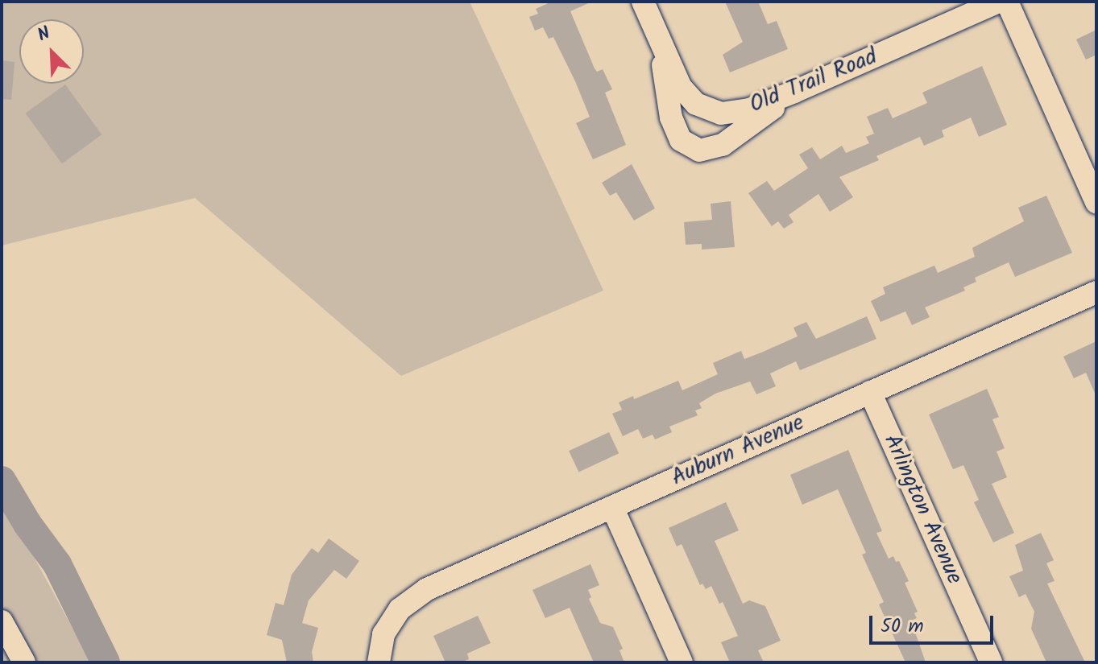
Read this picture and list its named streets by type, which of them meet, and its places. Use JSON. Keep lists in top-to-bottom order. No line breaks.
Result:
{"streets":{"street":["Old Trail Road","Auburn Avenue","Arlington Avenue"]},"crossings":[["Auburn Avenue","Arlington Avenue"]],"scale_bar":"50 m","north":"top left"}
